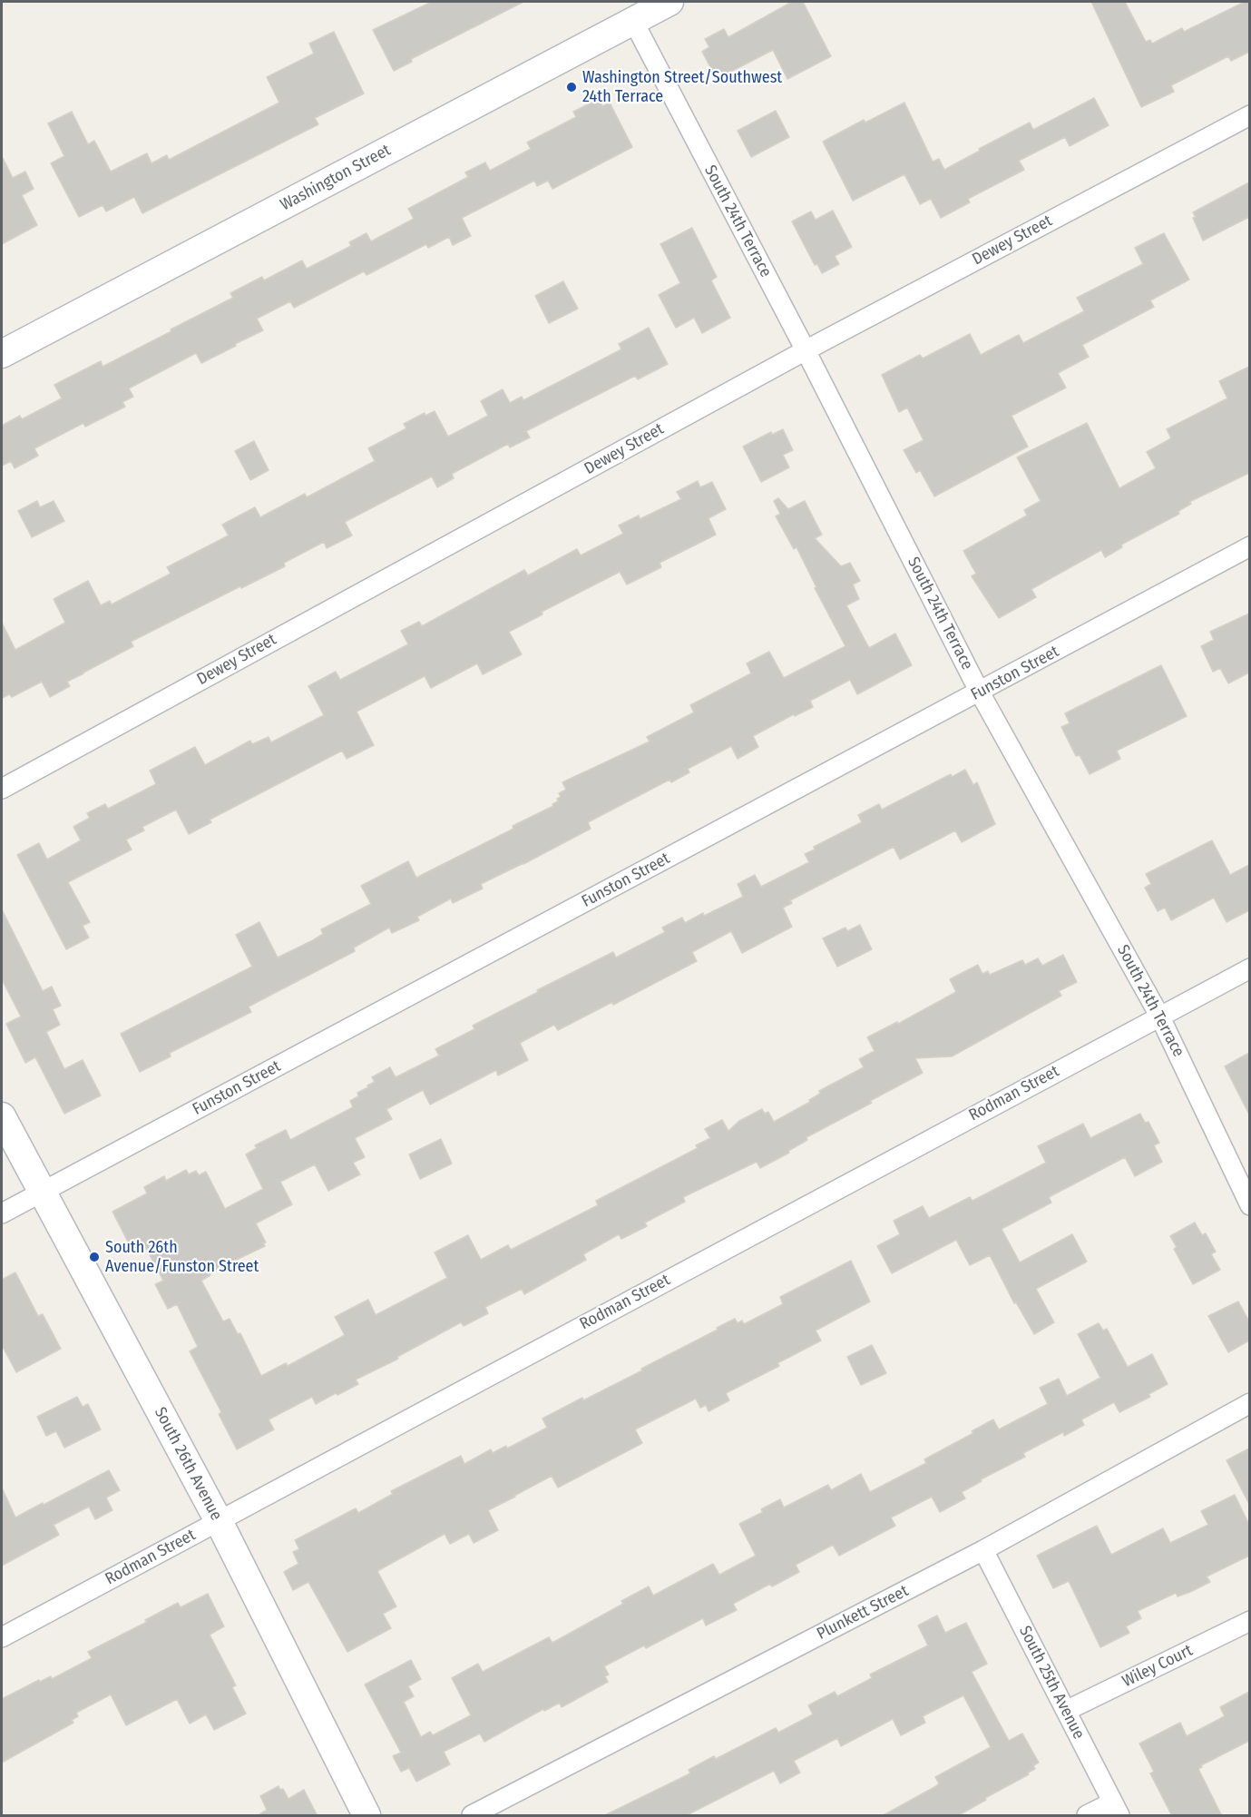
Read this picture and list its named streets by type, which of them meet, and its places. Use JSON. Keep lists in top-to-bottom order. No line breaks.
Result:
{"streets":{"street":["Washington Street","South 24th Terrace","Dewey Street","Funston Street","Rodman Street","South 26th Avenue","Plunkett Street","Wiley Court","South 25th Avenue"]},"crossings":[["Washington Street","South 24th Terrace"],["South 24th Terrace","Dewey Street"],["South 24th Terrace","Funston Street"],["South 24th Terrace","Rodman Street"],["Funston Street","South 26th Avenue"],["Rodman Street","South 26th Avenue"],["Plunkett Street","South 25th Avenue"],["Wiley Court","South 25th Avenue"]],"places":["Washington Street/Southwest 24th Terrace","South 26th Avenue/Funston Street"]}
